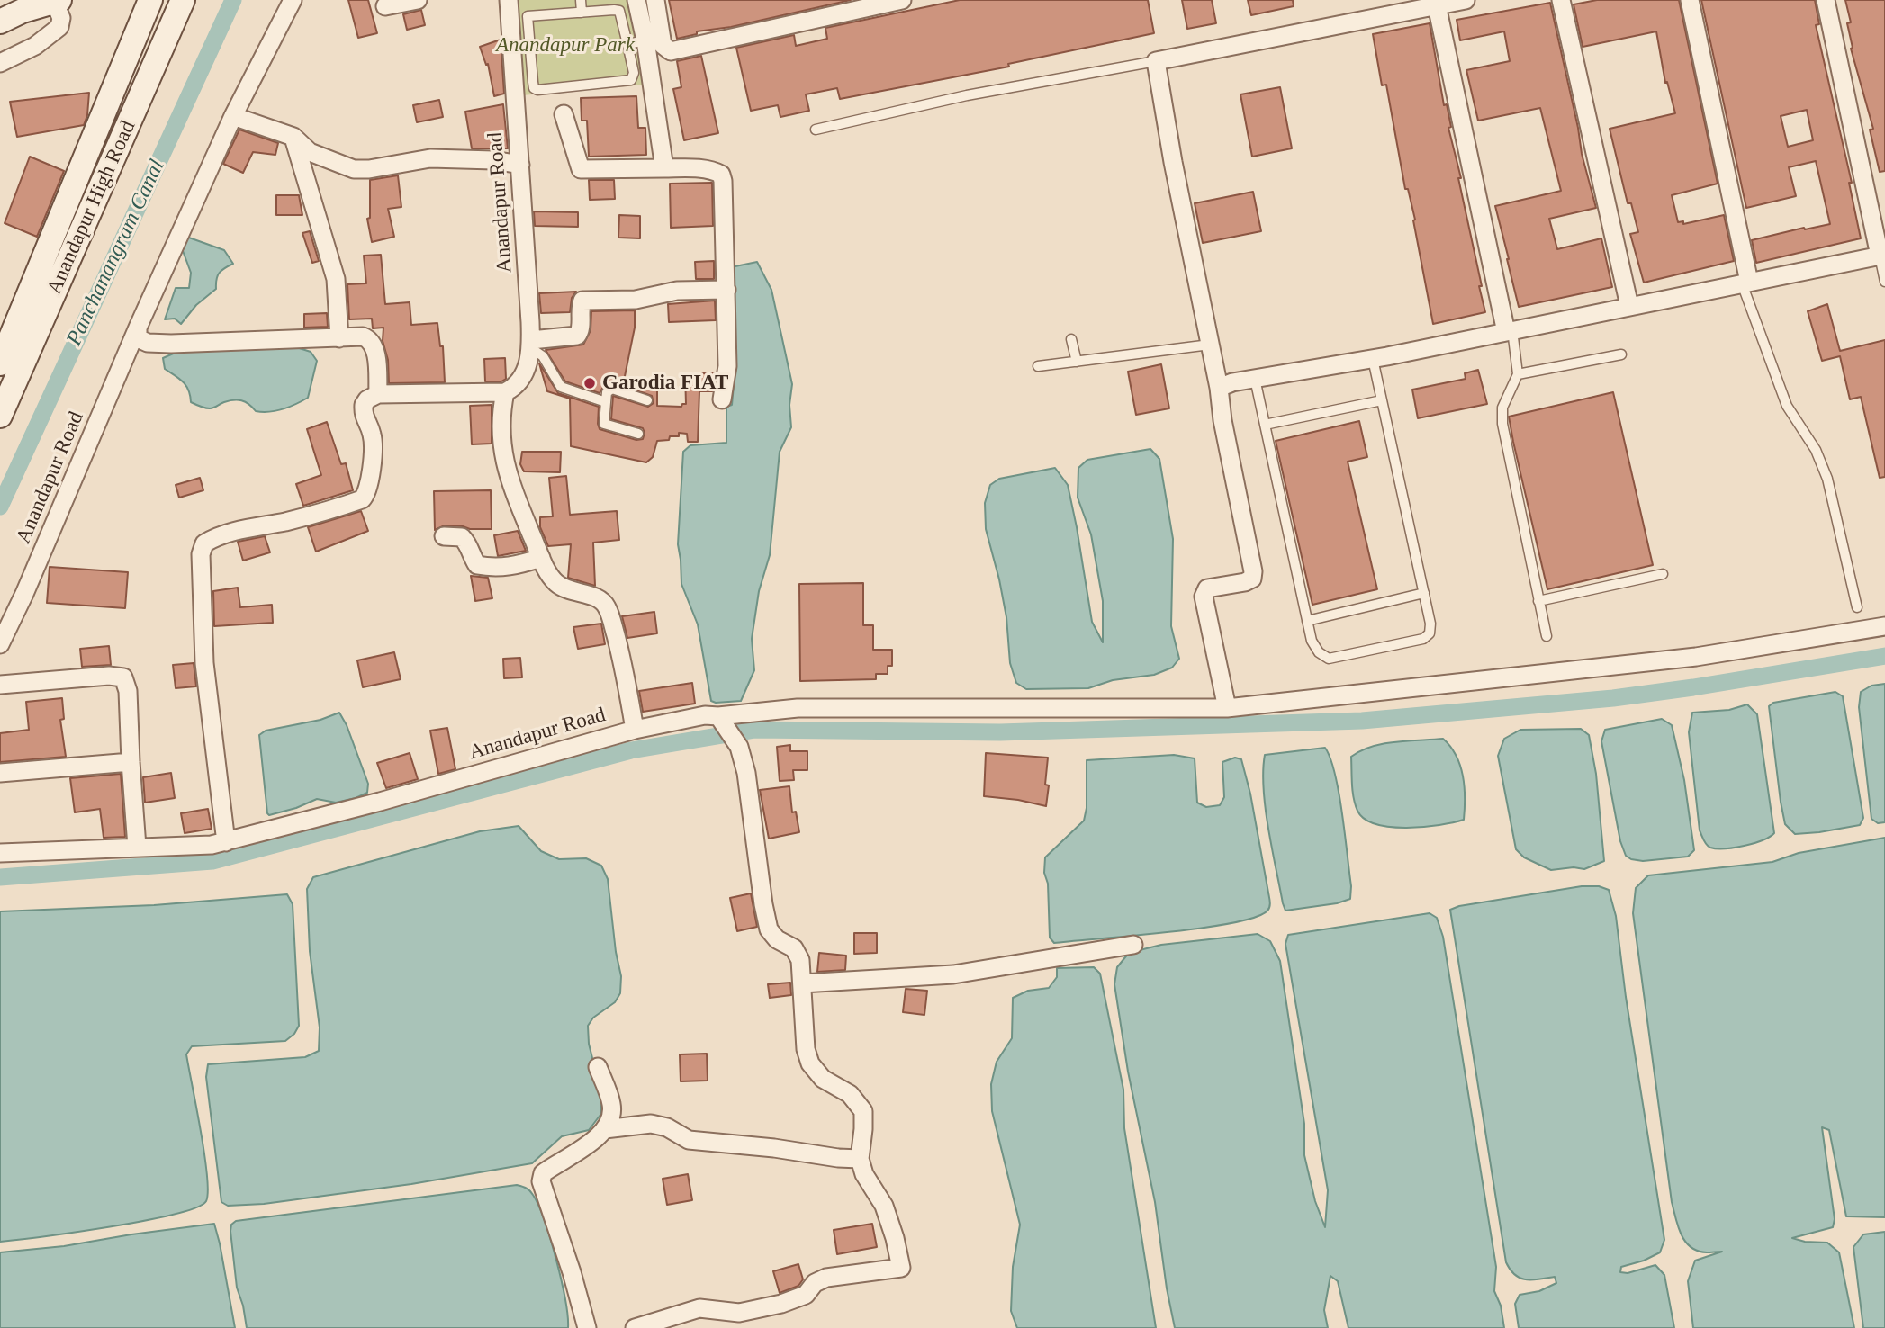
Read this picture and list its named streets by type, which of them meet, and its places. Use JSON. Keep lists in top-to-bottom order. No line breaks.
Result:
{"streets":{"main road":["Anandapur High Road"],"street":["Anandapur Road"]},"water":["Panchanangram Canal"],"parks":["Anandapur Park"],"places":["Garodia FIAT"]}
